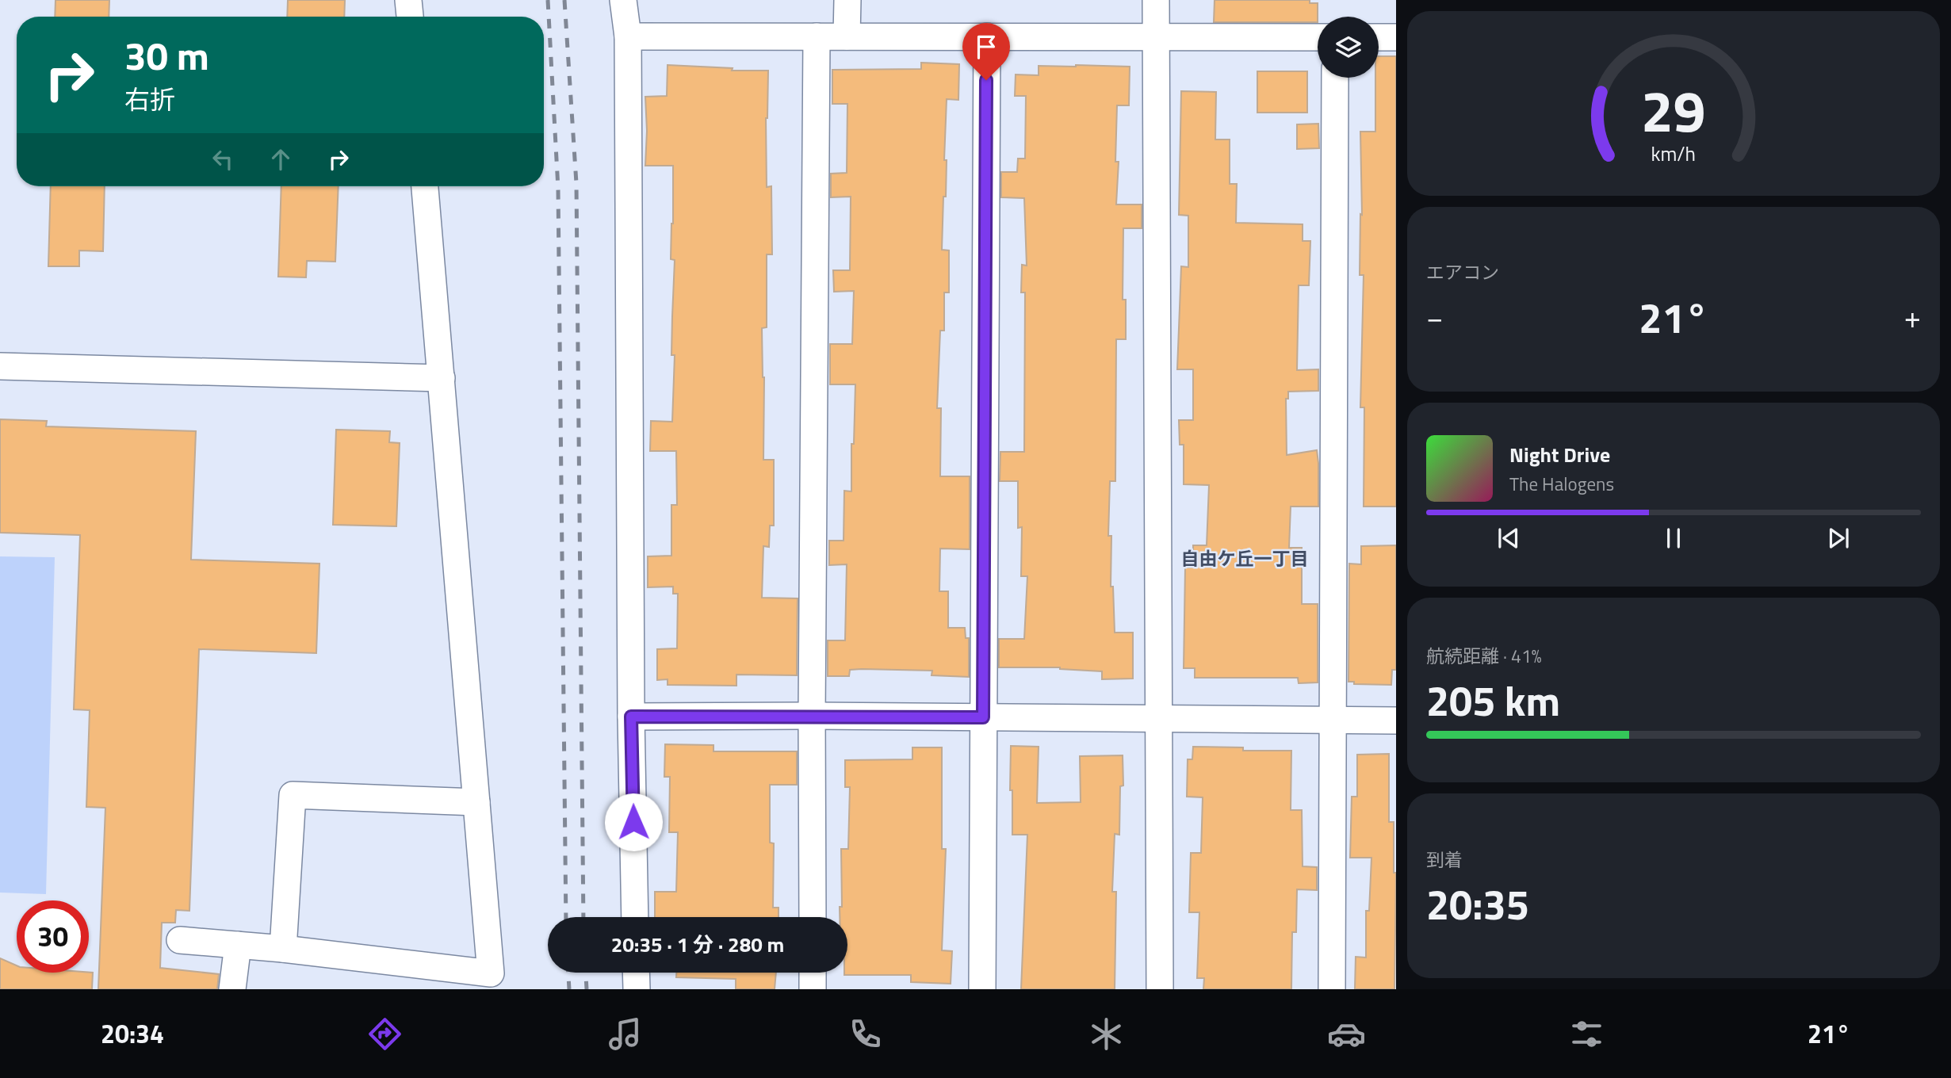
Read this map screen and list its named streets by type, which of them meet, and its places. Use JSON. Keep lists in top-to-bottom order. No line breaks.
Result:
{"districts":["自由ケ丘一丁目"],"page":{"turn":["30 m","右折"],"tile":["エアコン",["航続距離 · 41%","205 km"],["到着","20:35"]],"heat":["−","21°","+"],"song":["Night Drive","The Halogens"],"limit":"30","trip":"20:35 · 1 分 · 280 m","tabs":["20:34","21°"],"gauge":["29","km/h"]}}
